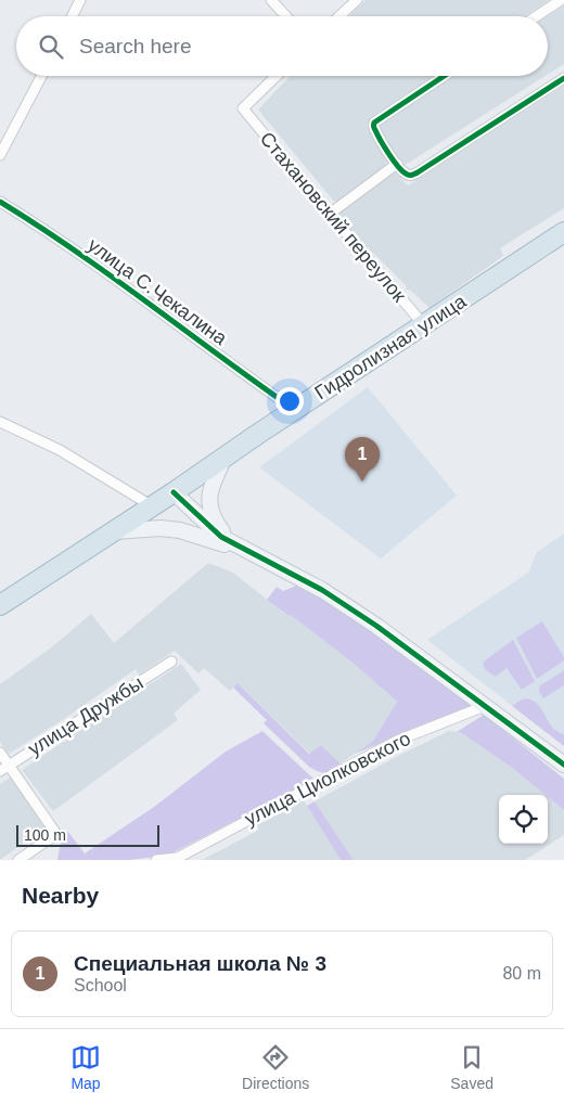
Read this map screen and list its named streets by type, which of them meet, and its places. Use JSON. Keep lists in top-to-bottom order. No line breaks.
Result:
{"streets":{"highway":["Гидролизная улица"],"street":["Стахановский переулок","улица С.Чекалина","улица Дружбы","улица Циолковского"]},"crossings":[["Стахановский переулок","Гидролизная улица"],["улица С.Чекалина","Гидролизная улица"]],"scale_bar":"100 m","page":{"search":"Search here","pins":"1","scale":"100 m","heading":"Nearby","list":[{"mark":"1","name":"Специальная школа № 3","note":"School","value":"80 m"}],"nav":["Map","Directions","Saved"]}}
